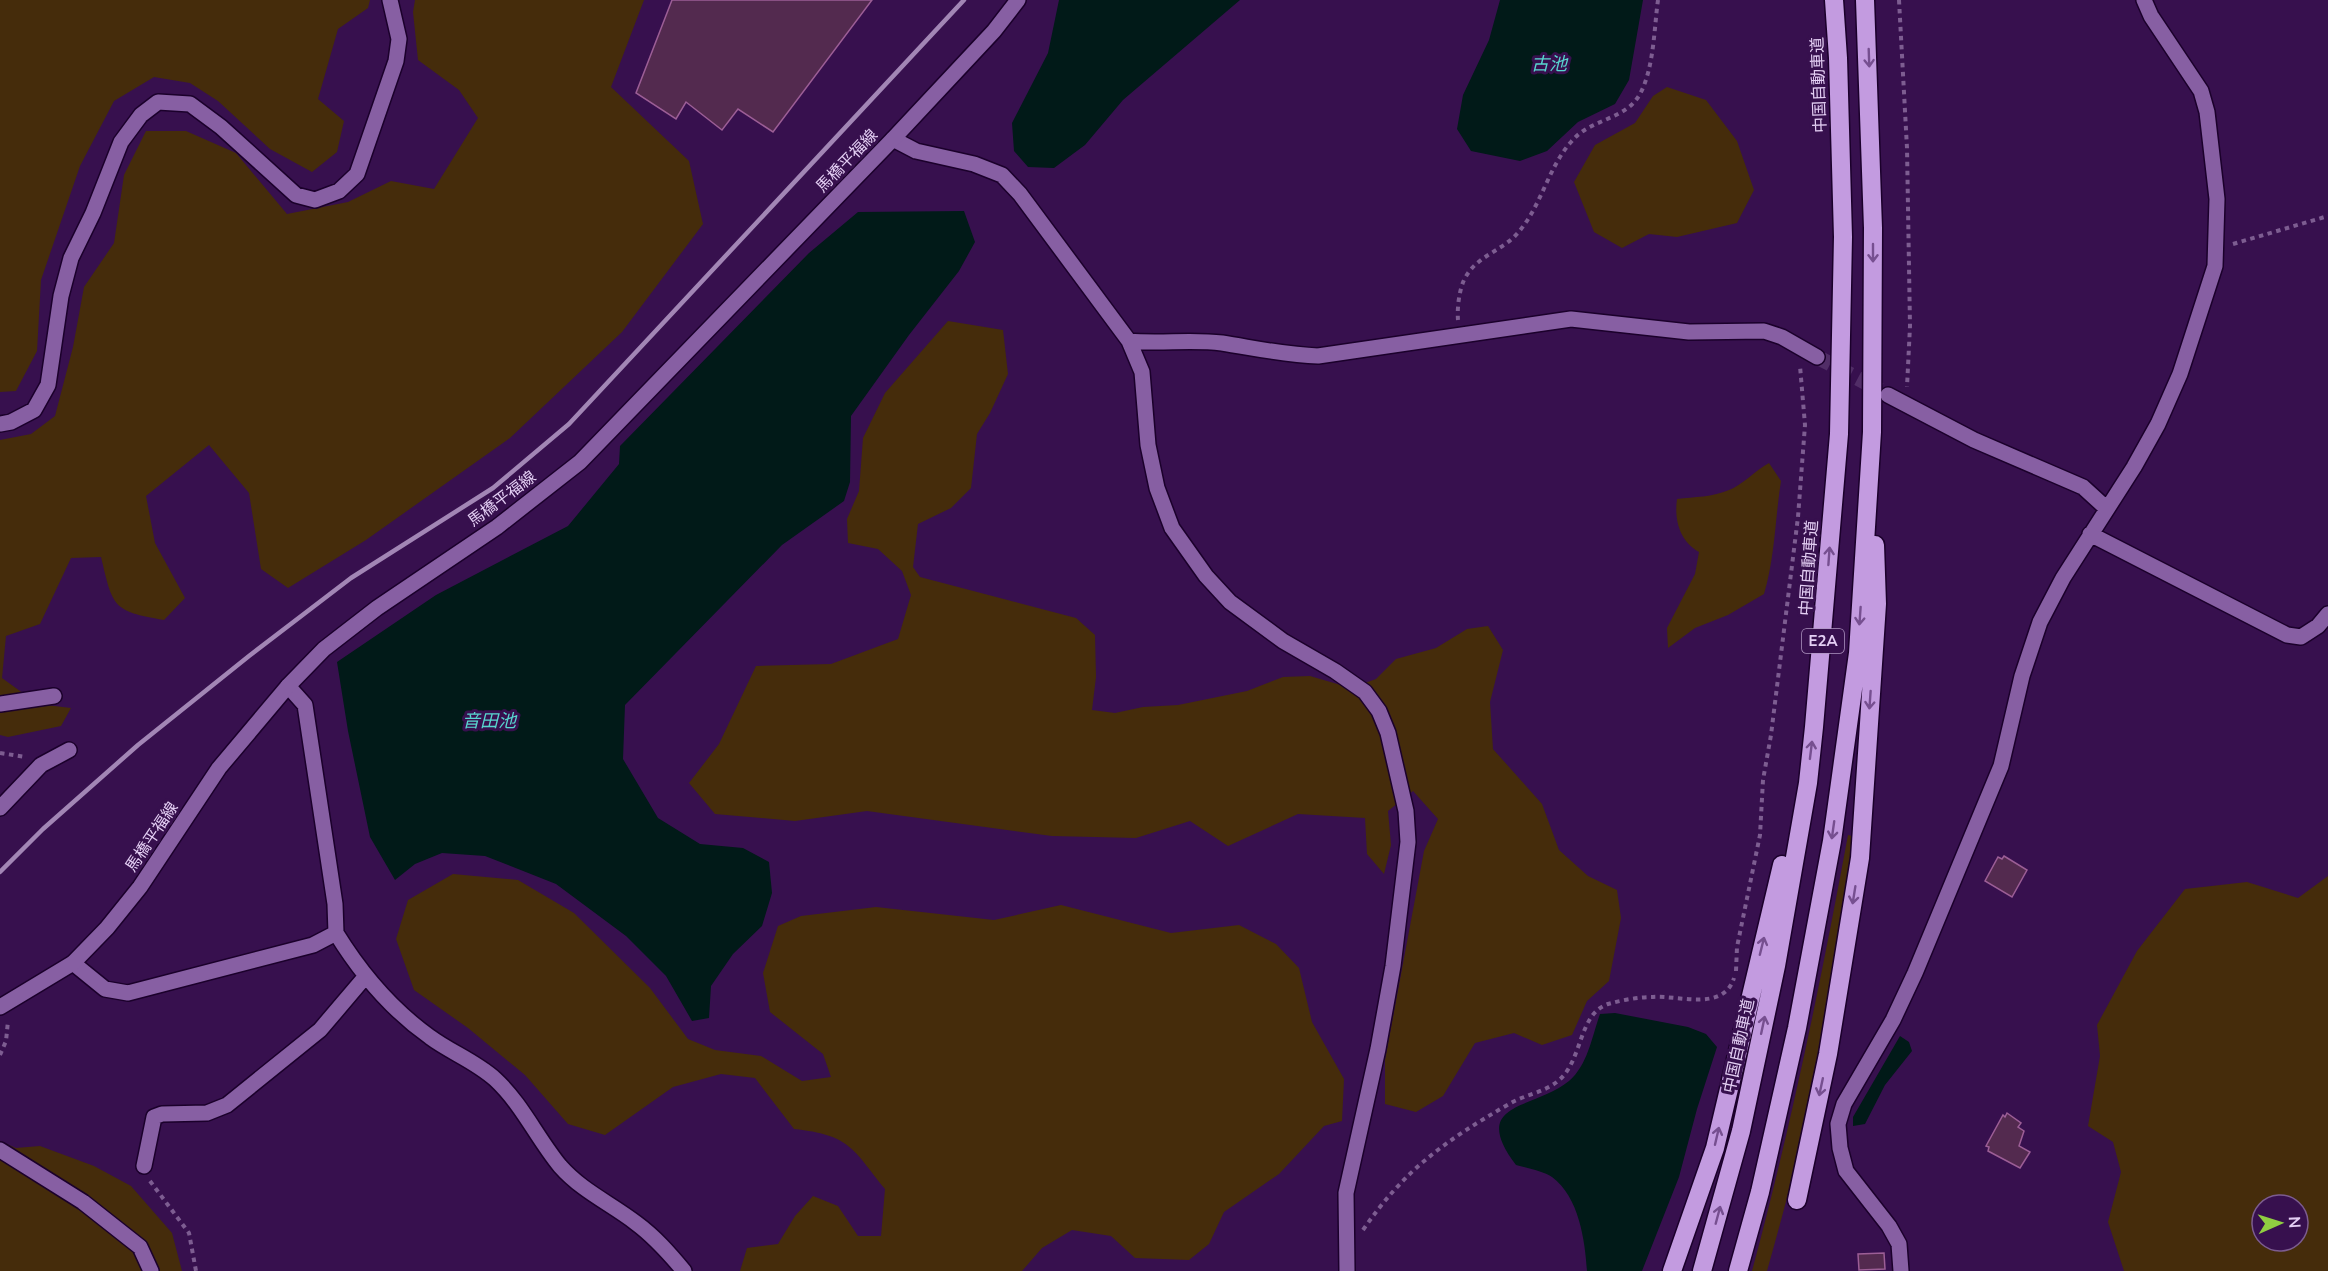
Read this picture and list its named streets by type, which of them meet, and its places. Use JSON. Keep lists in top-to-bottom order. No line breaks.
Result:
{"streets":{"highway":["中国自動車道","E2A"],"street":["馬橋平福線"]},"water":["古池","音田池"],"north":"right"}
